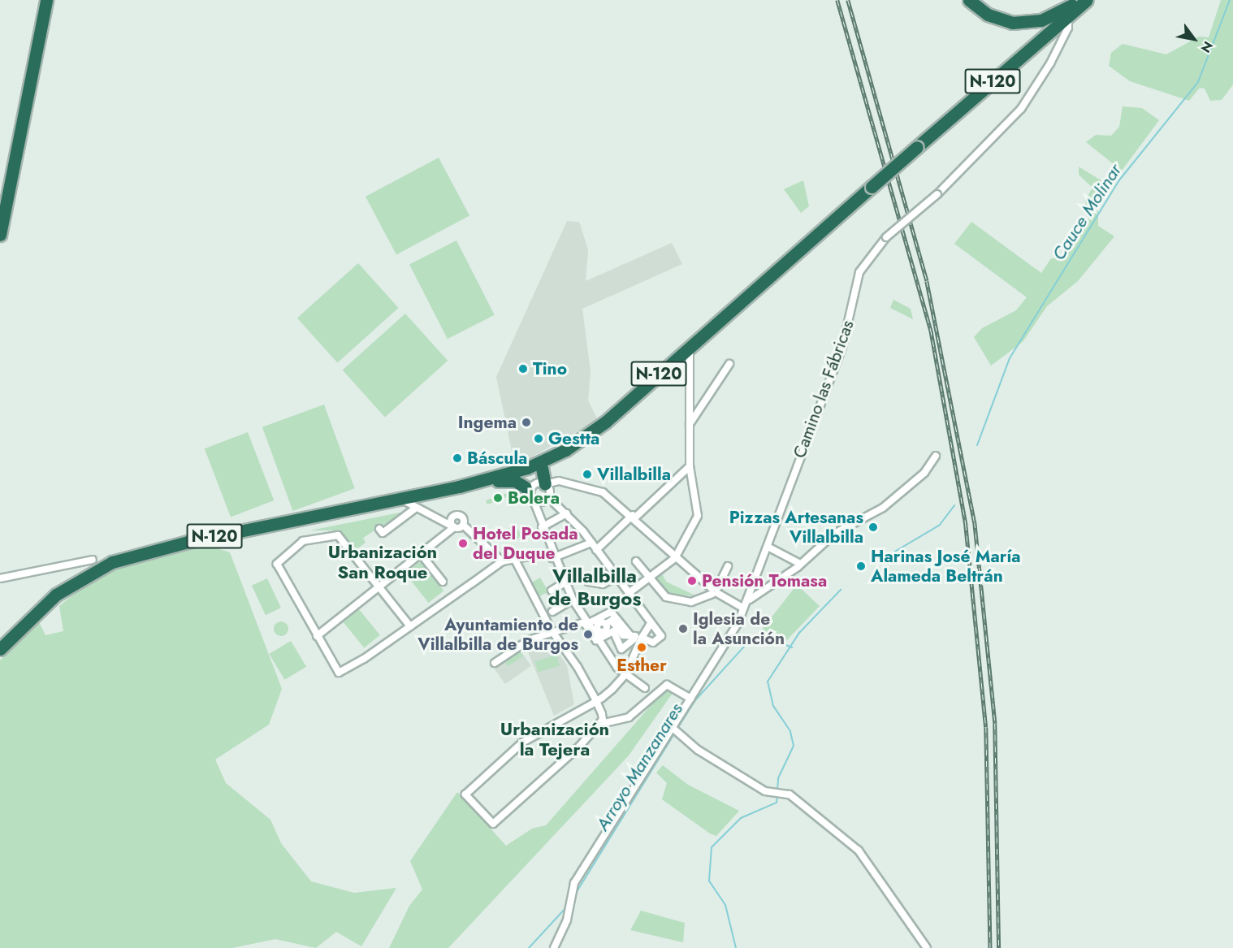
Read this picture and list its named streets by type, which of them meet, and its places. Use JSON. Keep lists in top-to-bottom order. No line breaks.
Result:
{"streets":{"highway":["N-120"],"street":["Camino las Fábricas"]},"crossings":[["N-120","Camino las Fábricas"]],"districts":["Urbanización San Roque","Villalbilla de Burgos","Urbanización la Tejera"],"water":["Cauce Molinar","Arroyo Manzanares"],"places":["Tino","Ingema","Gestta","Báscula","Villalbilla","Bolera","Pizzas Artesanas Villalbilla","Hotel Posada del Duque","Harinas José María Alameda Beltrán","Pensión Tomasa","Iglesia de la Asunción","Ayuntamiento de Villalbilla de Burgos","Esther"],"north":"bottom right"}
